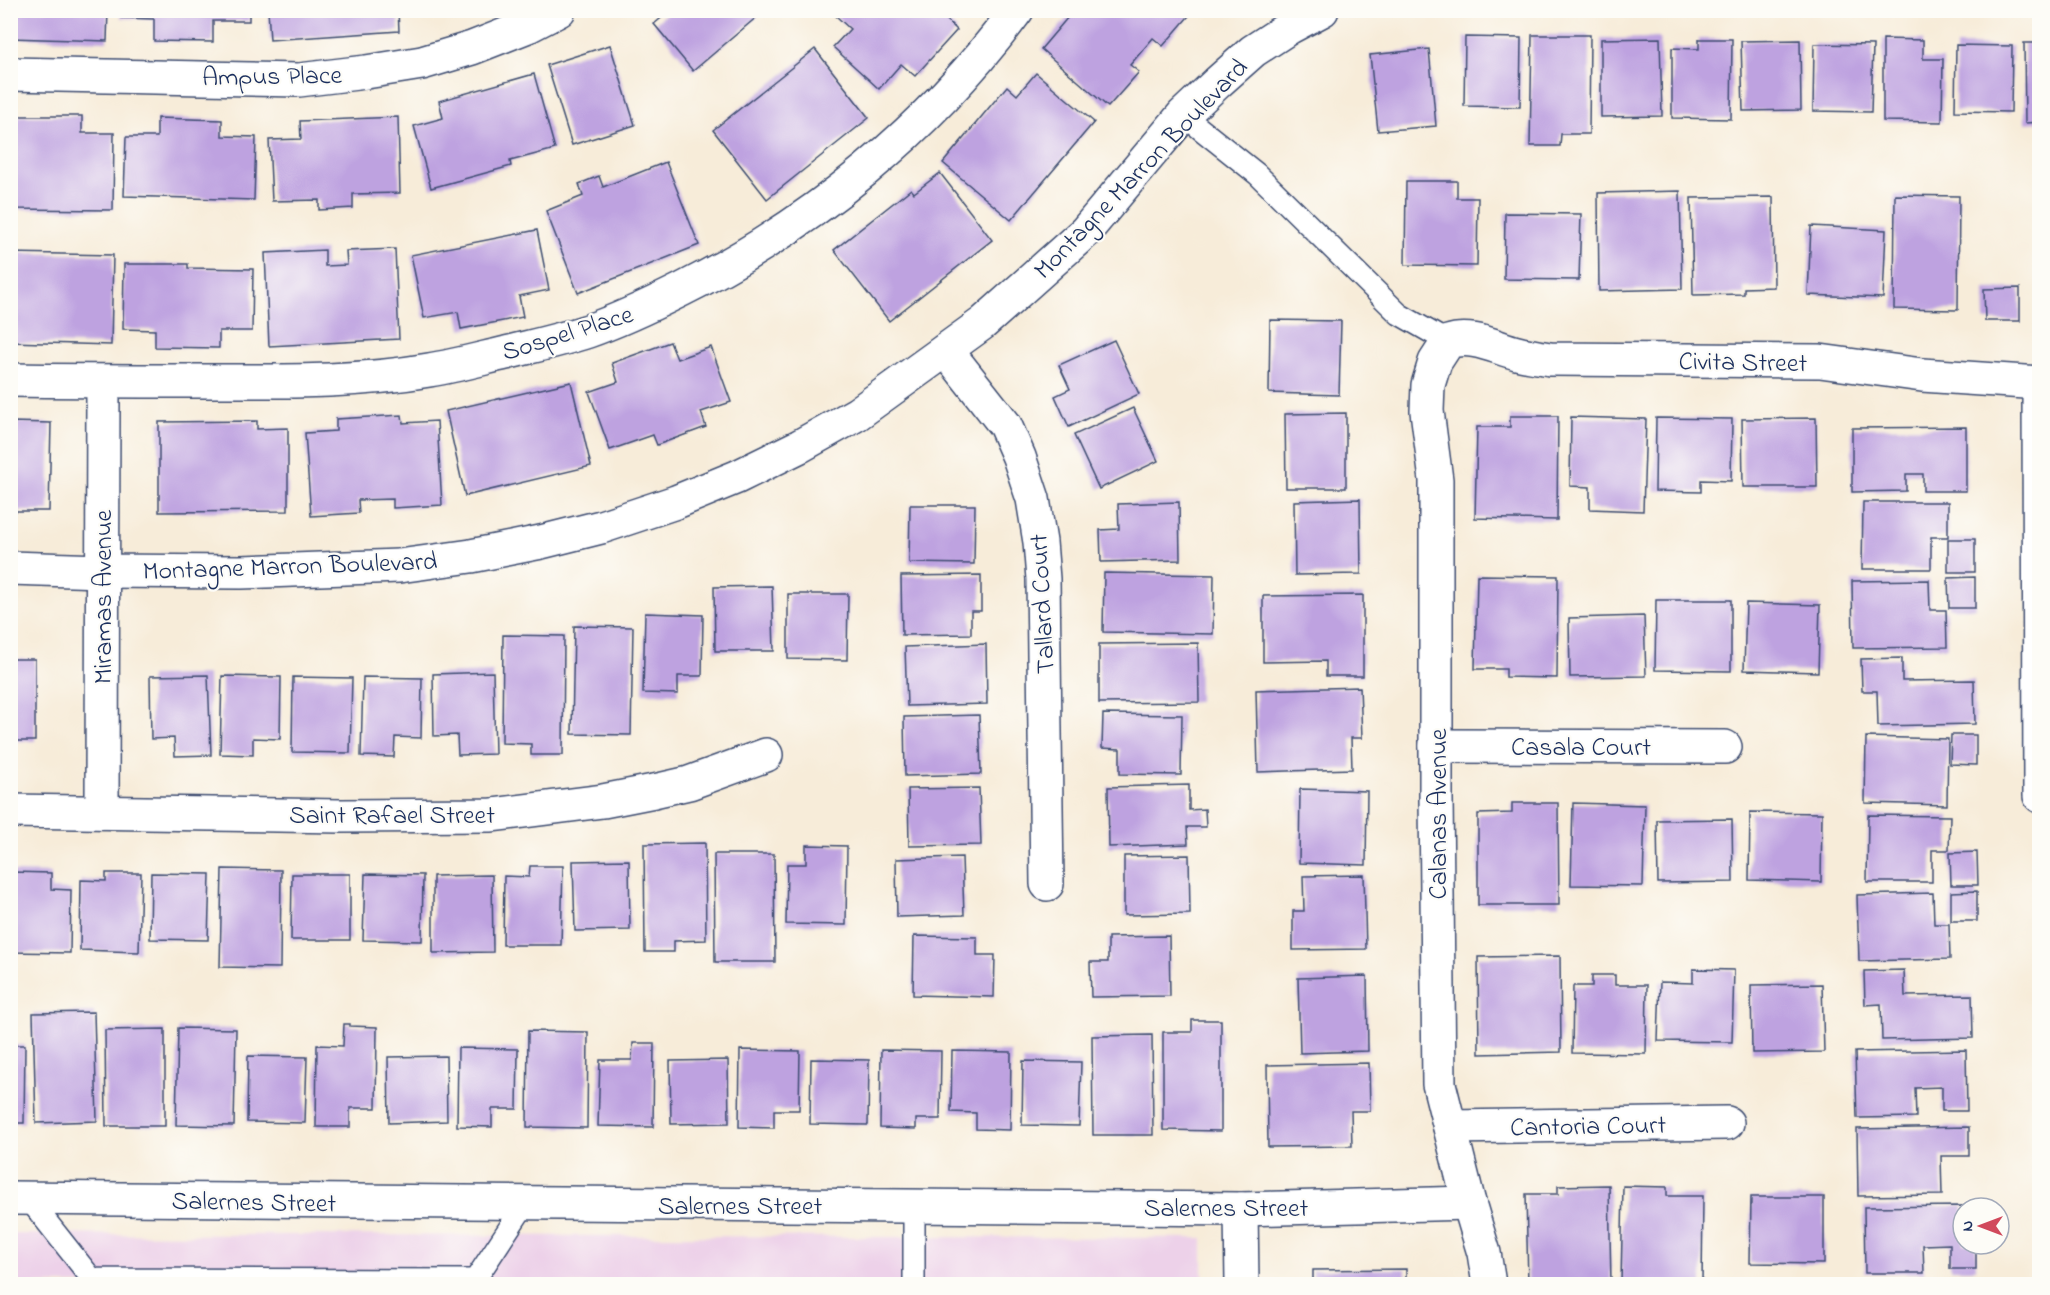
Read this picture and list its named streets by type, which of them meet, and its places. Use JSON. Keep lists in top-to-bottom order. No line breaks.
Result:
{"streets":{"street":["Ampus Place","Montagne Marron Boulevard","Sospel Place","Civita Street","Miramas Avenue","Tallard Court","Casala Court","Saint Rafael Street","Calanas Avenue","Cantoria Court","Salernes Street"]},"crossings":[["Montagne Marron Boulevard","Miramas Avenue"],["Montagne Marron Boulevard","Tallard Court"],["Sospel Place","Miramas Avenue"],["Civita Street","Calanas Avenue"],["Miramas Avenue","Saint Rafael Street"],["Casala Court","Calanas Avenue"],["Calanas Avenue","Cantoria Court"],["Calanas Avenue","Salernes Street"]],"north":"left"}
